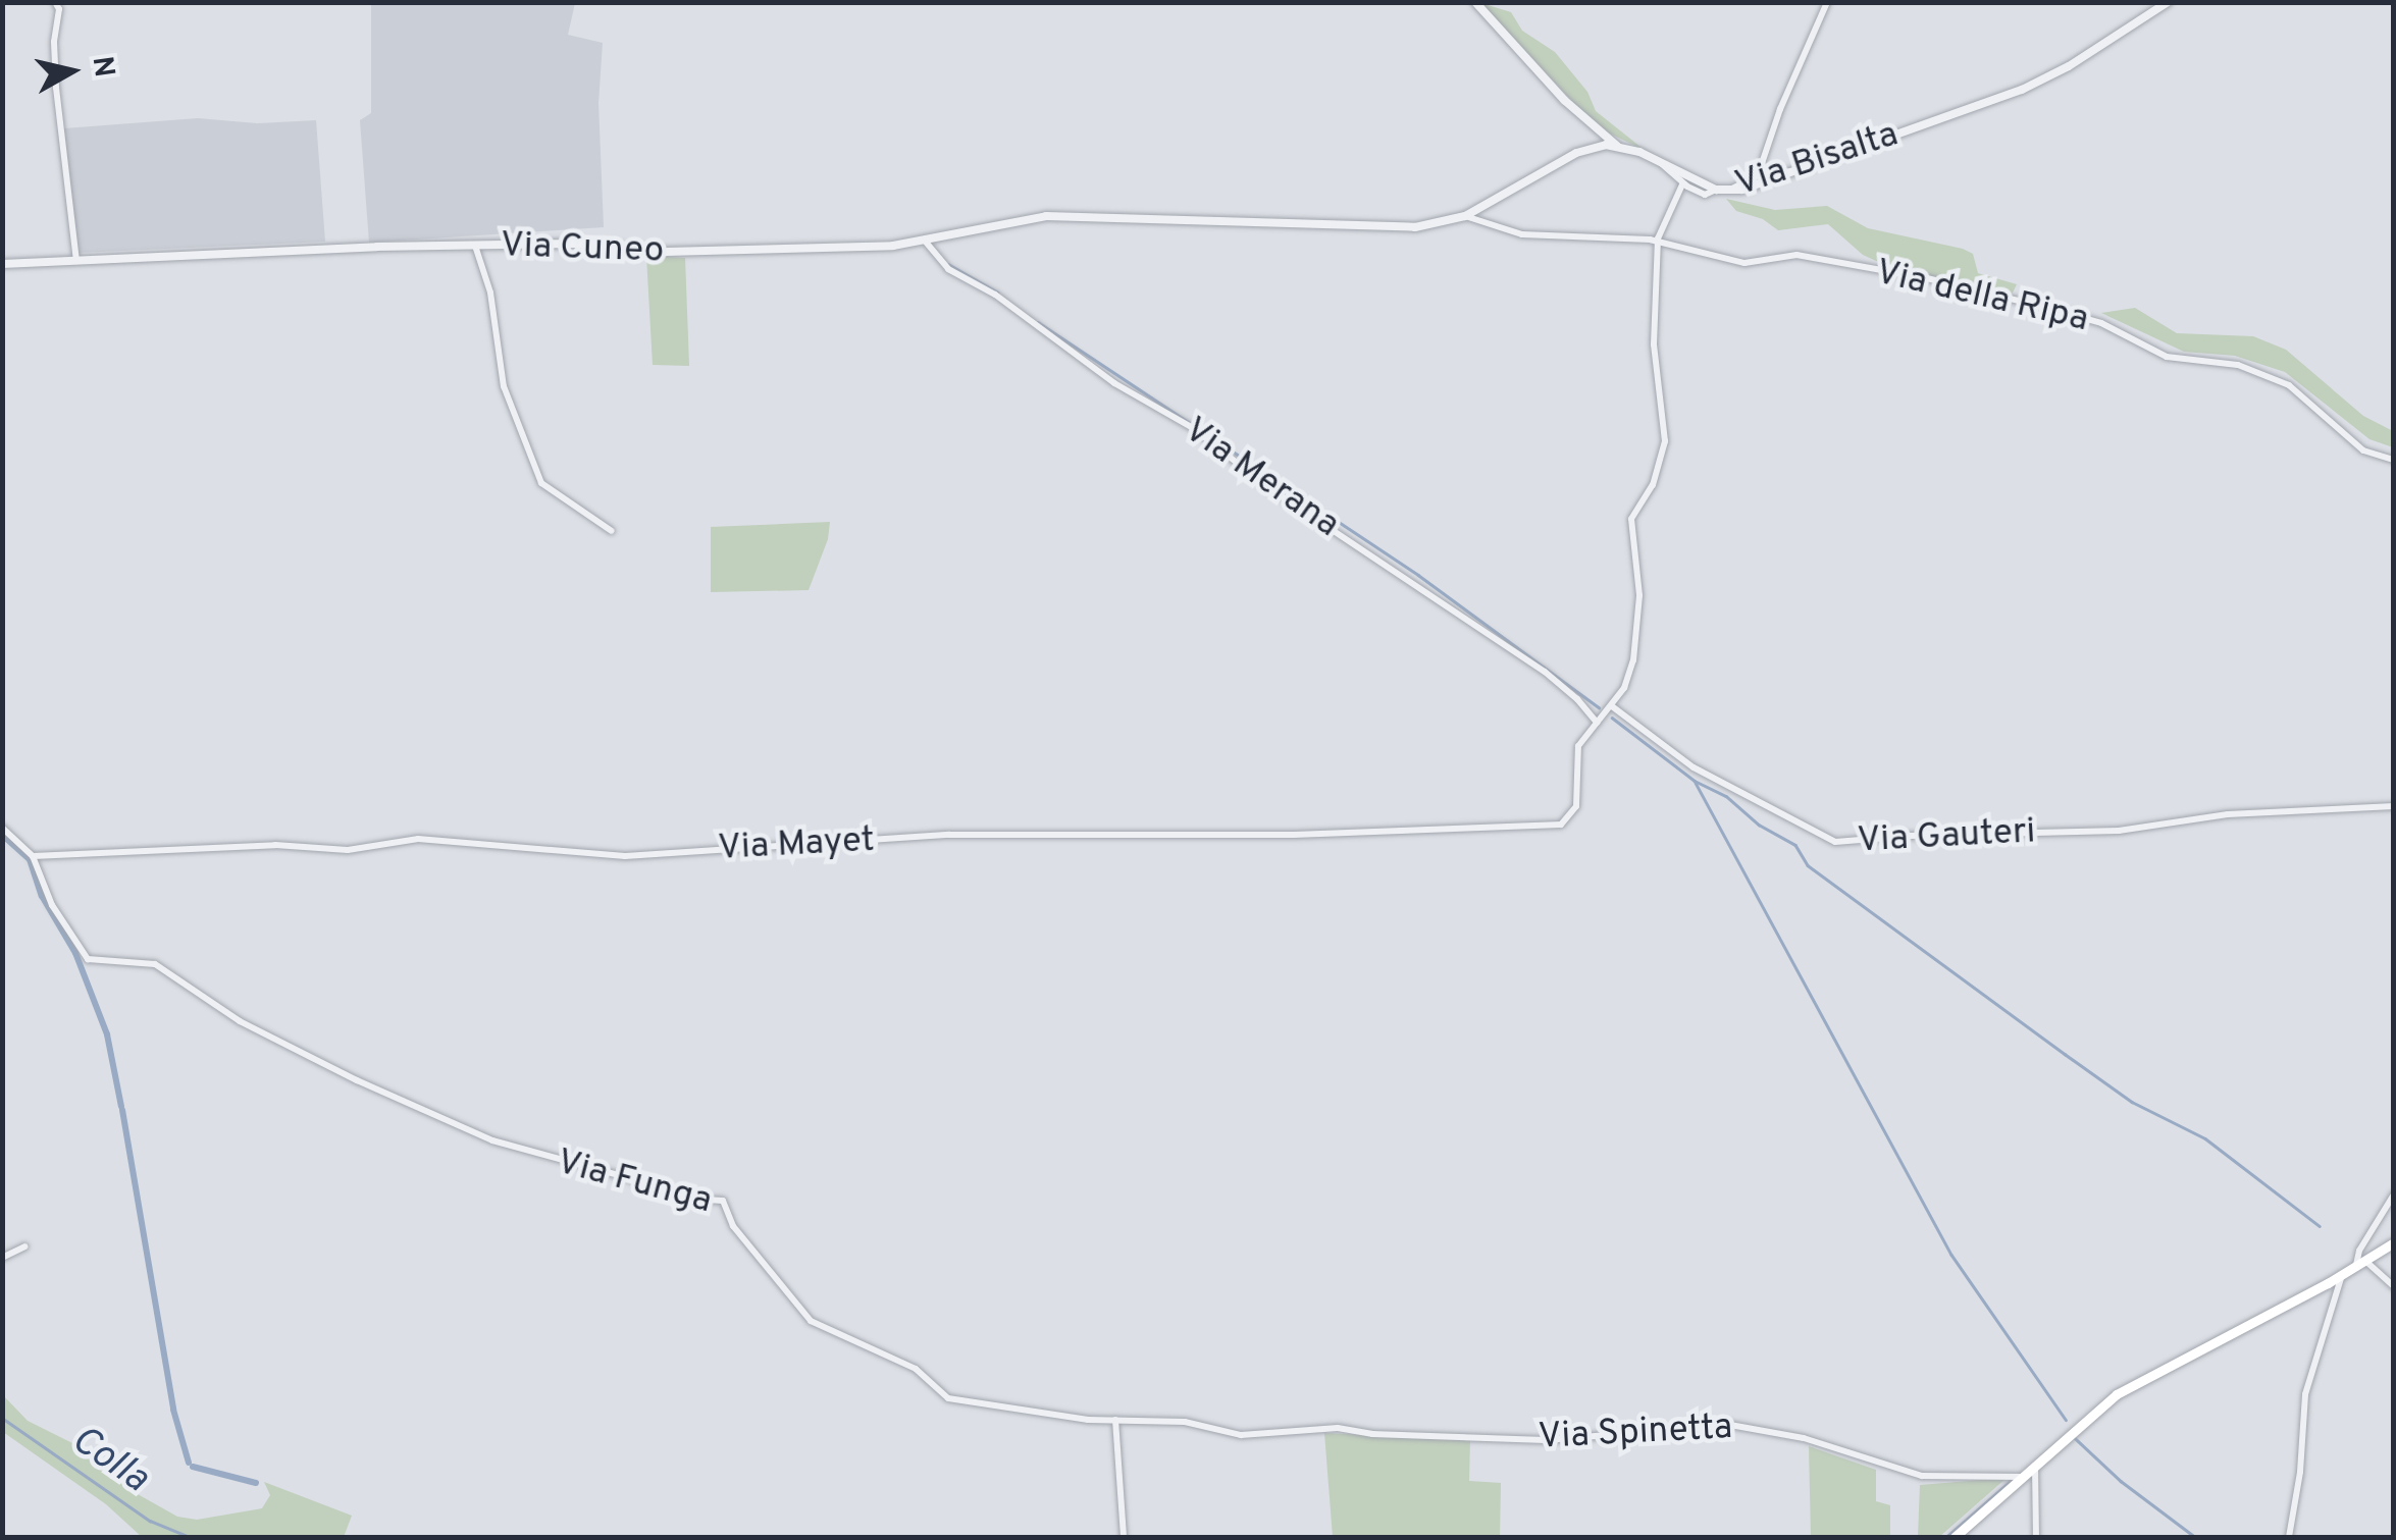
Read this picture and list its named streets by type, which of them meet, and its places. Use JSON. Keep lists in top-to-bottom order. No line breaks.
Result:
{"streets":{"street":["Via Bisalta","Via Cuneo","Via della Ripa","Via Merana","Via Gauteri","Via Mayet","Via Funga","Via Spinetta"]},"crossings":[["Via Cuneo","Via della Ripa"],["Via Cuneo","Via Merana"],["Via Merana","Via Mayet"],["Via Mayet","Via Funga"],["Via Funga","Via Spinetta"]],"water":["Colla"],"north":"right"}
